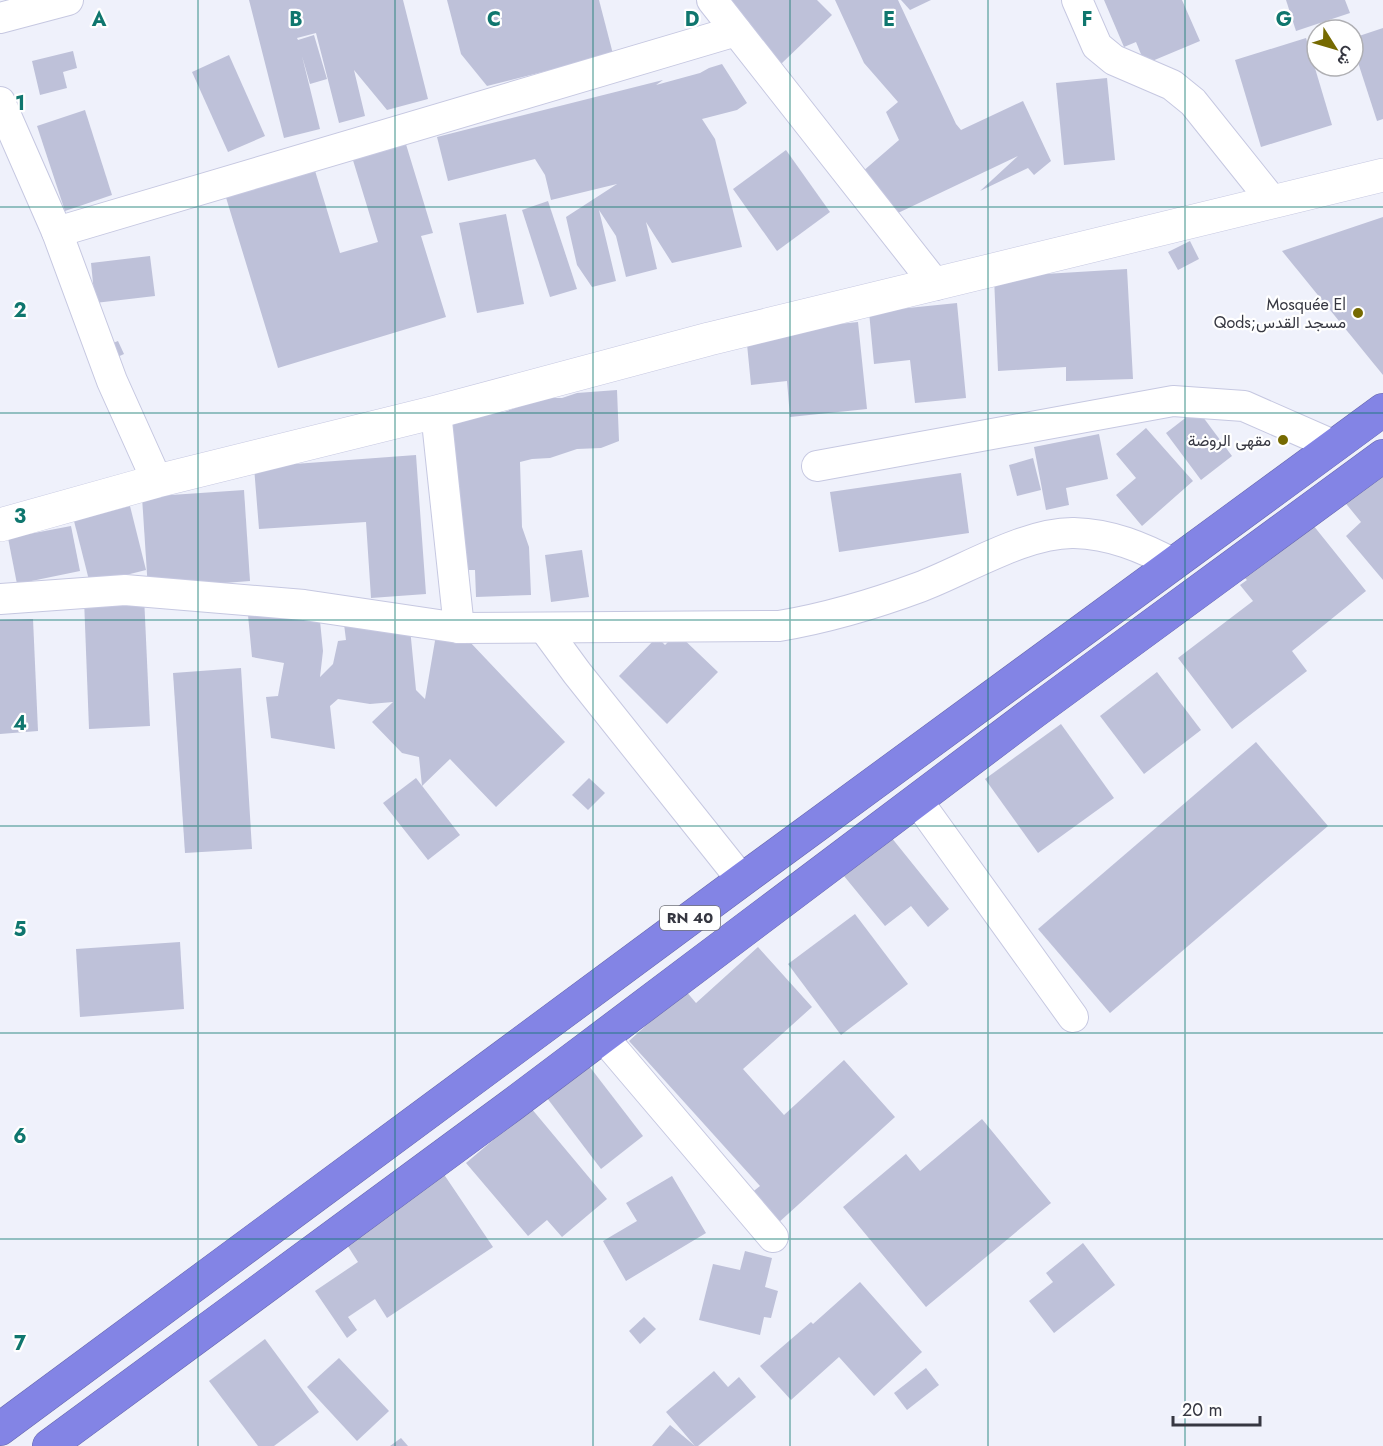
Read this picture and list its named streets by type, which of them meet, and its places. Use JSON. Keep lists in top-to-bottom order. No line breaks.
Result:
{"streets":{"highway":["RN 40"]},"places":["Mosquée El Qods;مسجد القدس","مقهى الروضة"],"scale_bar":"20 m","north":"bottom right","grid":{"columns":["A","B","C","D","E","F","G"],"rows":["1","2","3","4","5","6","7"]}}
